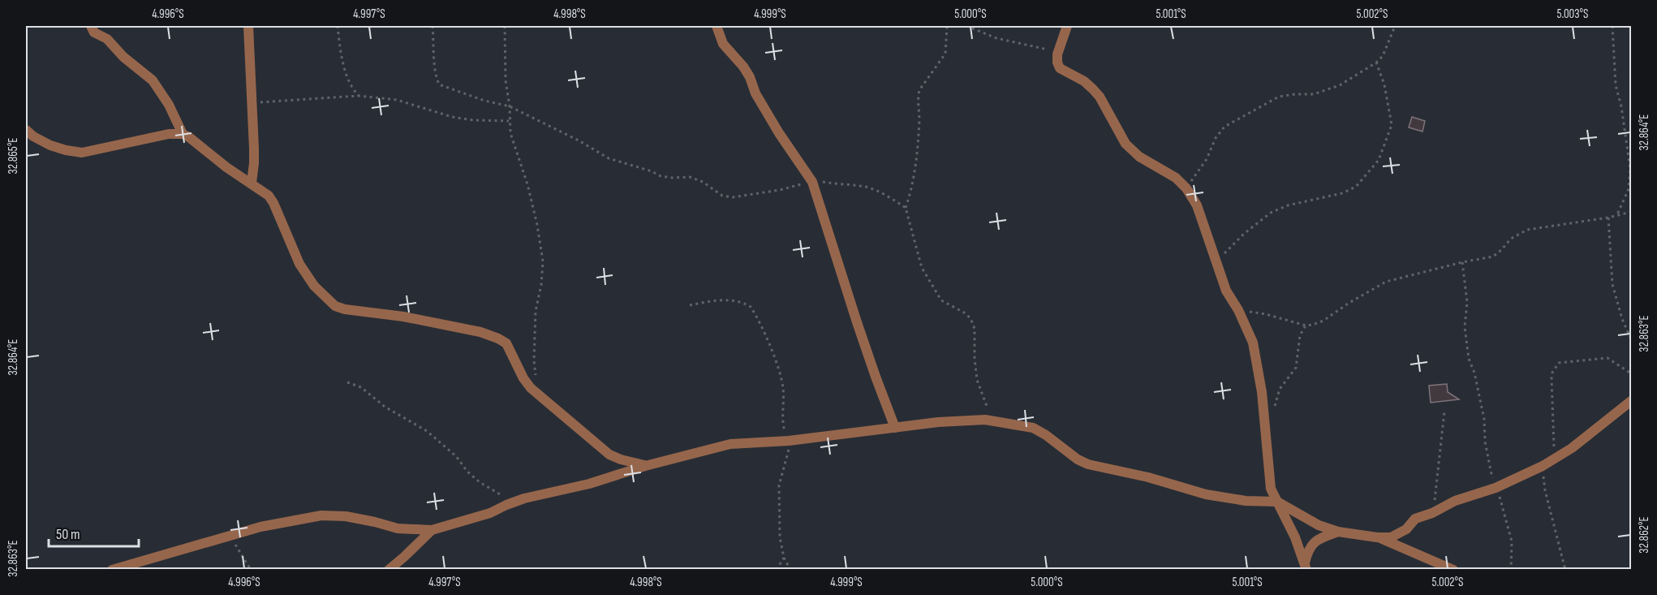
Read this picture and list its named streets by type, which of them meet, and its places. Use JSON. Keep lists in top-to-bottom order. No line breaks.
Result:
{"scale_bar":"50 m","coordinates":["4.996°S","4.997°S","4.998°S","4.999°S","5.000°S","5.001°S","5.002°S","5.003°S","32.864°E","32.865°E","32.863°E","32.862°E"]}
